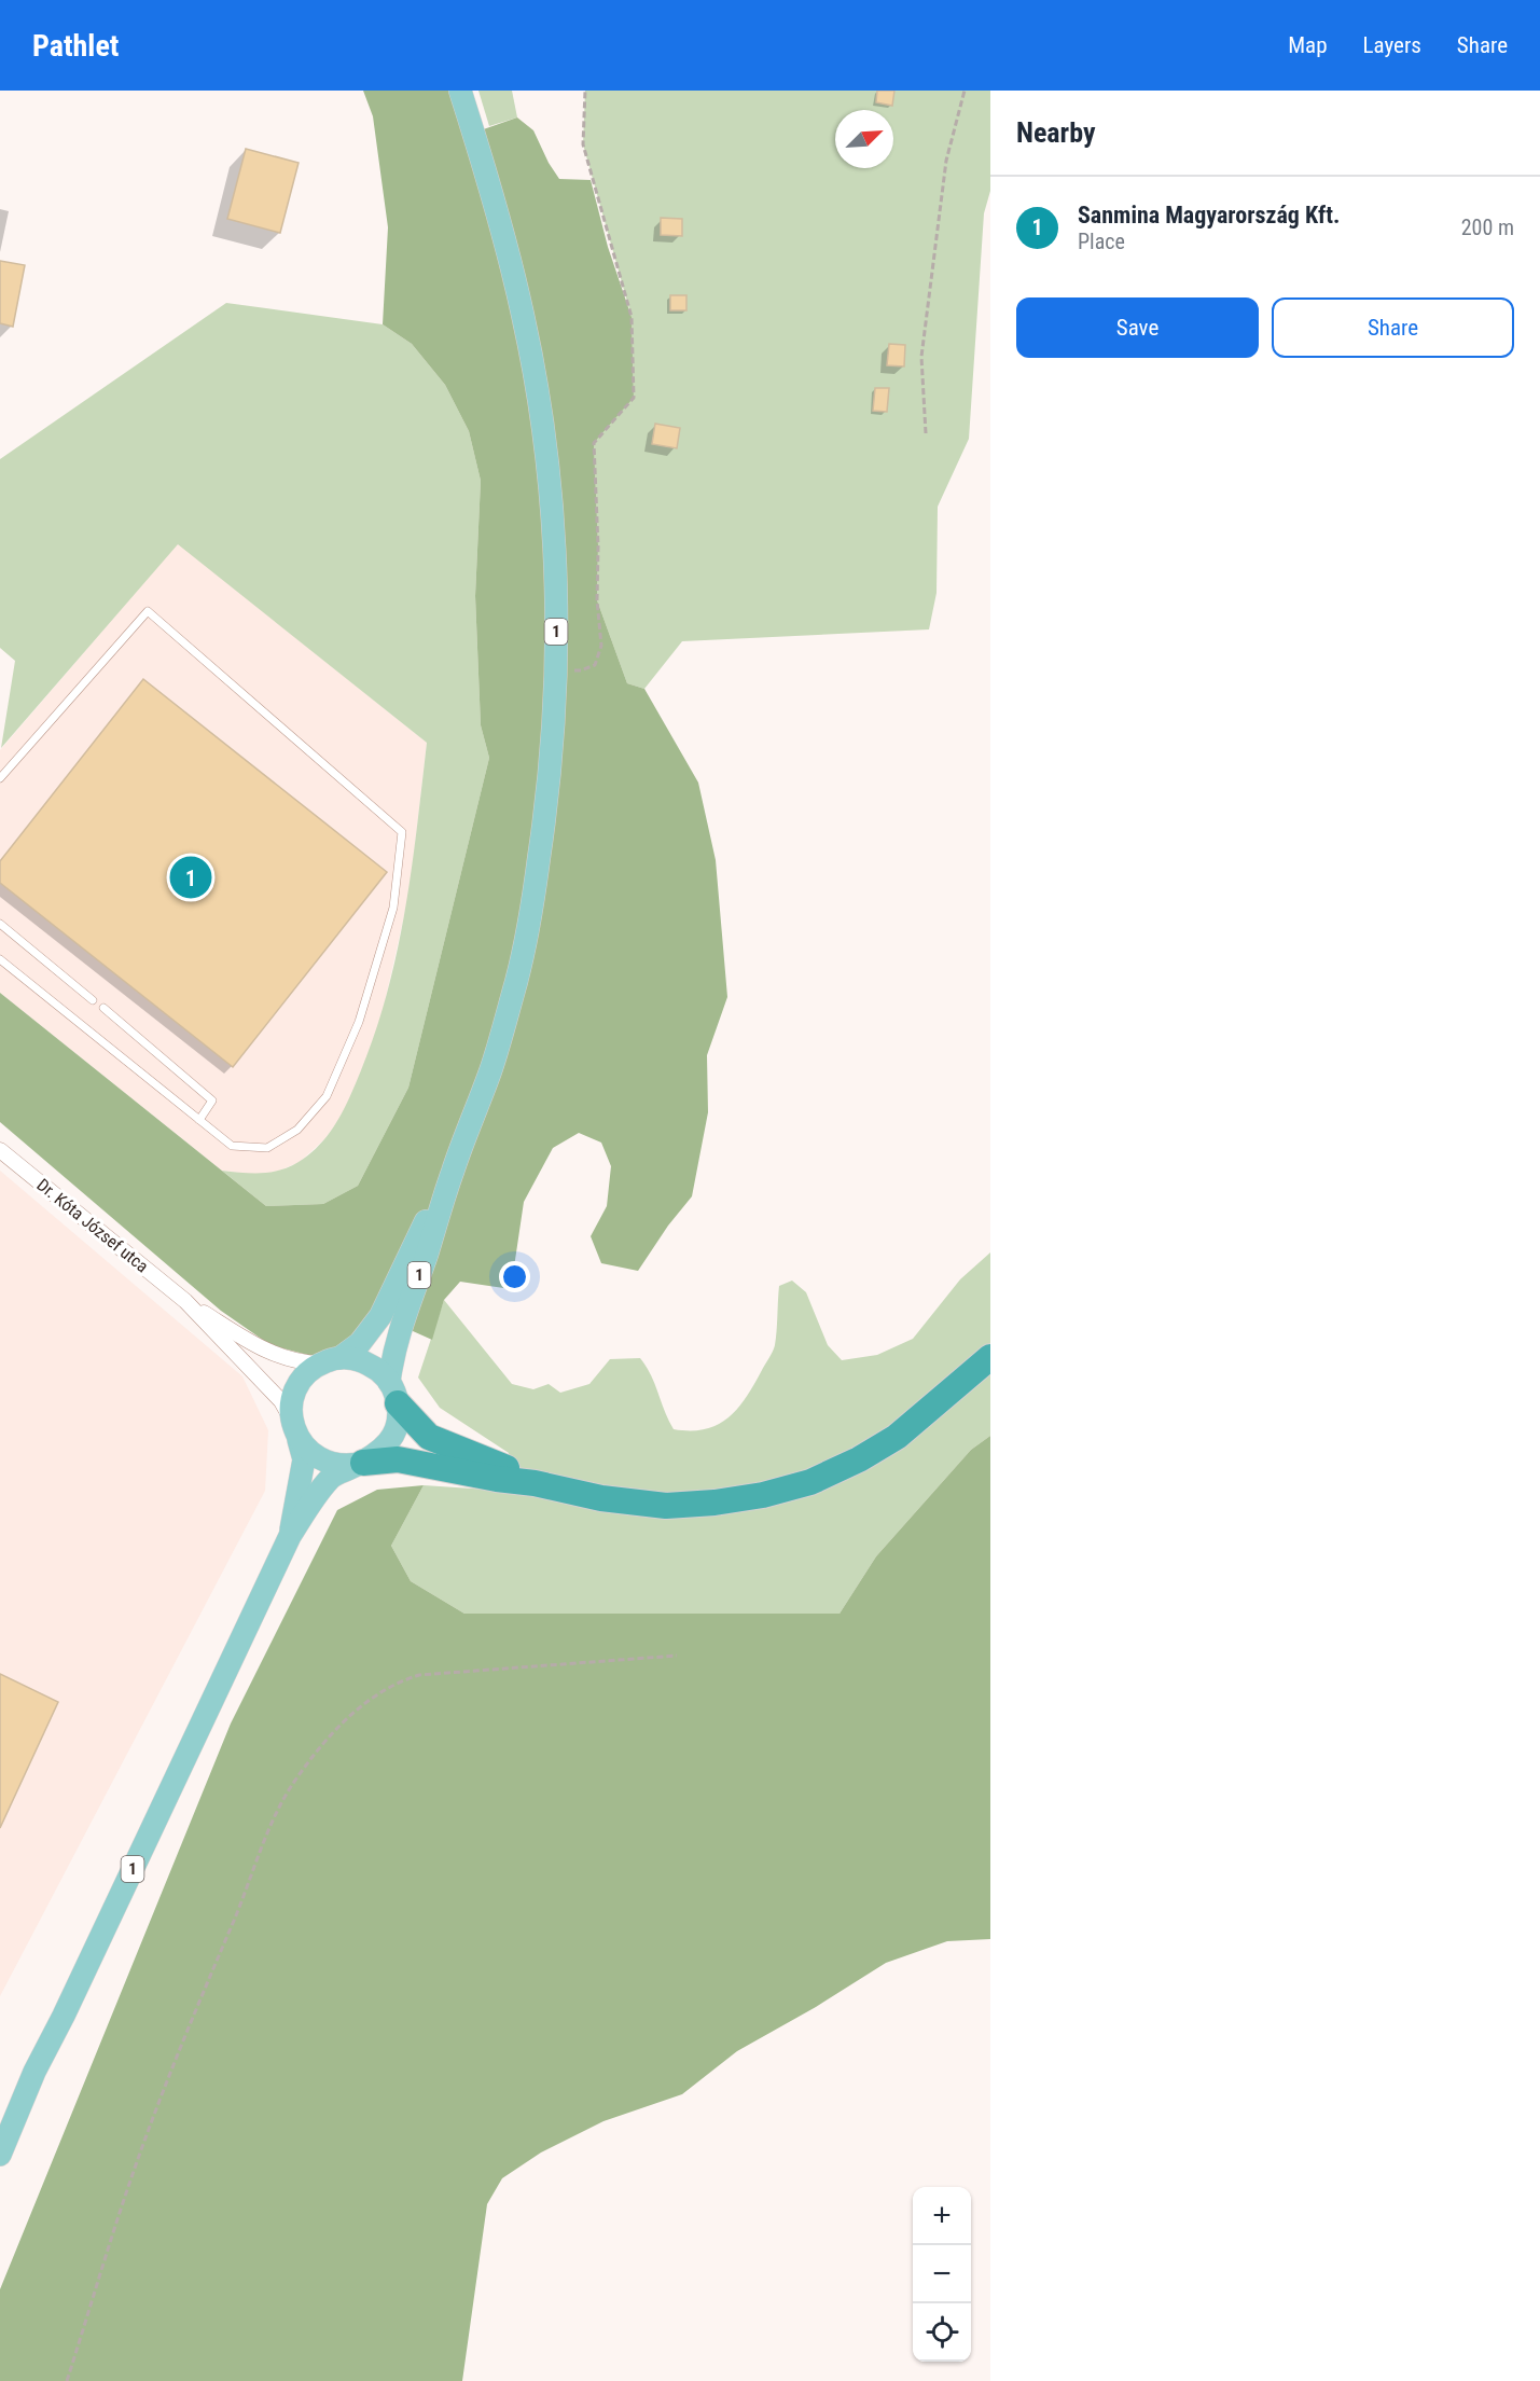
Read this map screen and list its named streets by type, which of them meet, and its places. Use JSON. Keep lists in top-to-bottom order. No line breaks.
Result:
{"streets":{"main road":["1"],"street":["Dr. Kóta József utca"]},"north":"top right","page":{"header":"Pathlet","nav":["Map","Layers","Share"],"heading":"Nearby","list":[{"mark":"1","name":"Sanmina Magyarország Kft.","note":"Place","value":"200 m"}],"buttons":["Save","Share"],"pins":"1","map_buttons":["+","−"]}}
